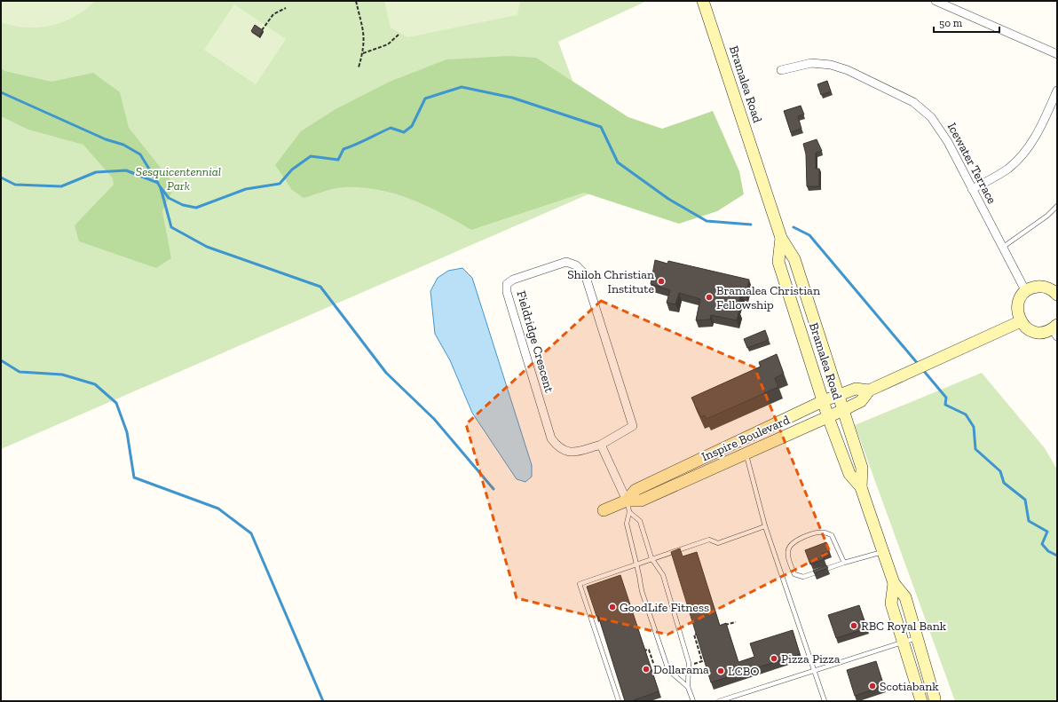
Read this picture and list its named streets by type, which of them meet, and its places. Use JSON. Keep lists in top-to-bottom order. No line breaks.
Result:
{"streets":{"main road":["Bramalea Road","Inspire Boulevard"],"street":["Icewater Terrace","Fieldridge Crescent"]},"crossings":[["Bramalea Road","Inspire Boulevard"]],"parks":["Sesquicentennial Park"],"places":["Shiloh Christian Institute","Bramalea Christian Fellowship","GoodLife Fitness","RBC Royal Bank","Pizza Pizza","Dollarama","LCBO","Scotiabank"],"scale_bar":"50 m"}
